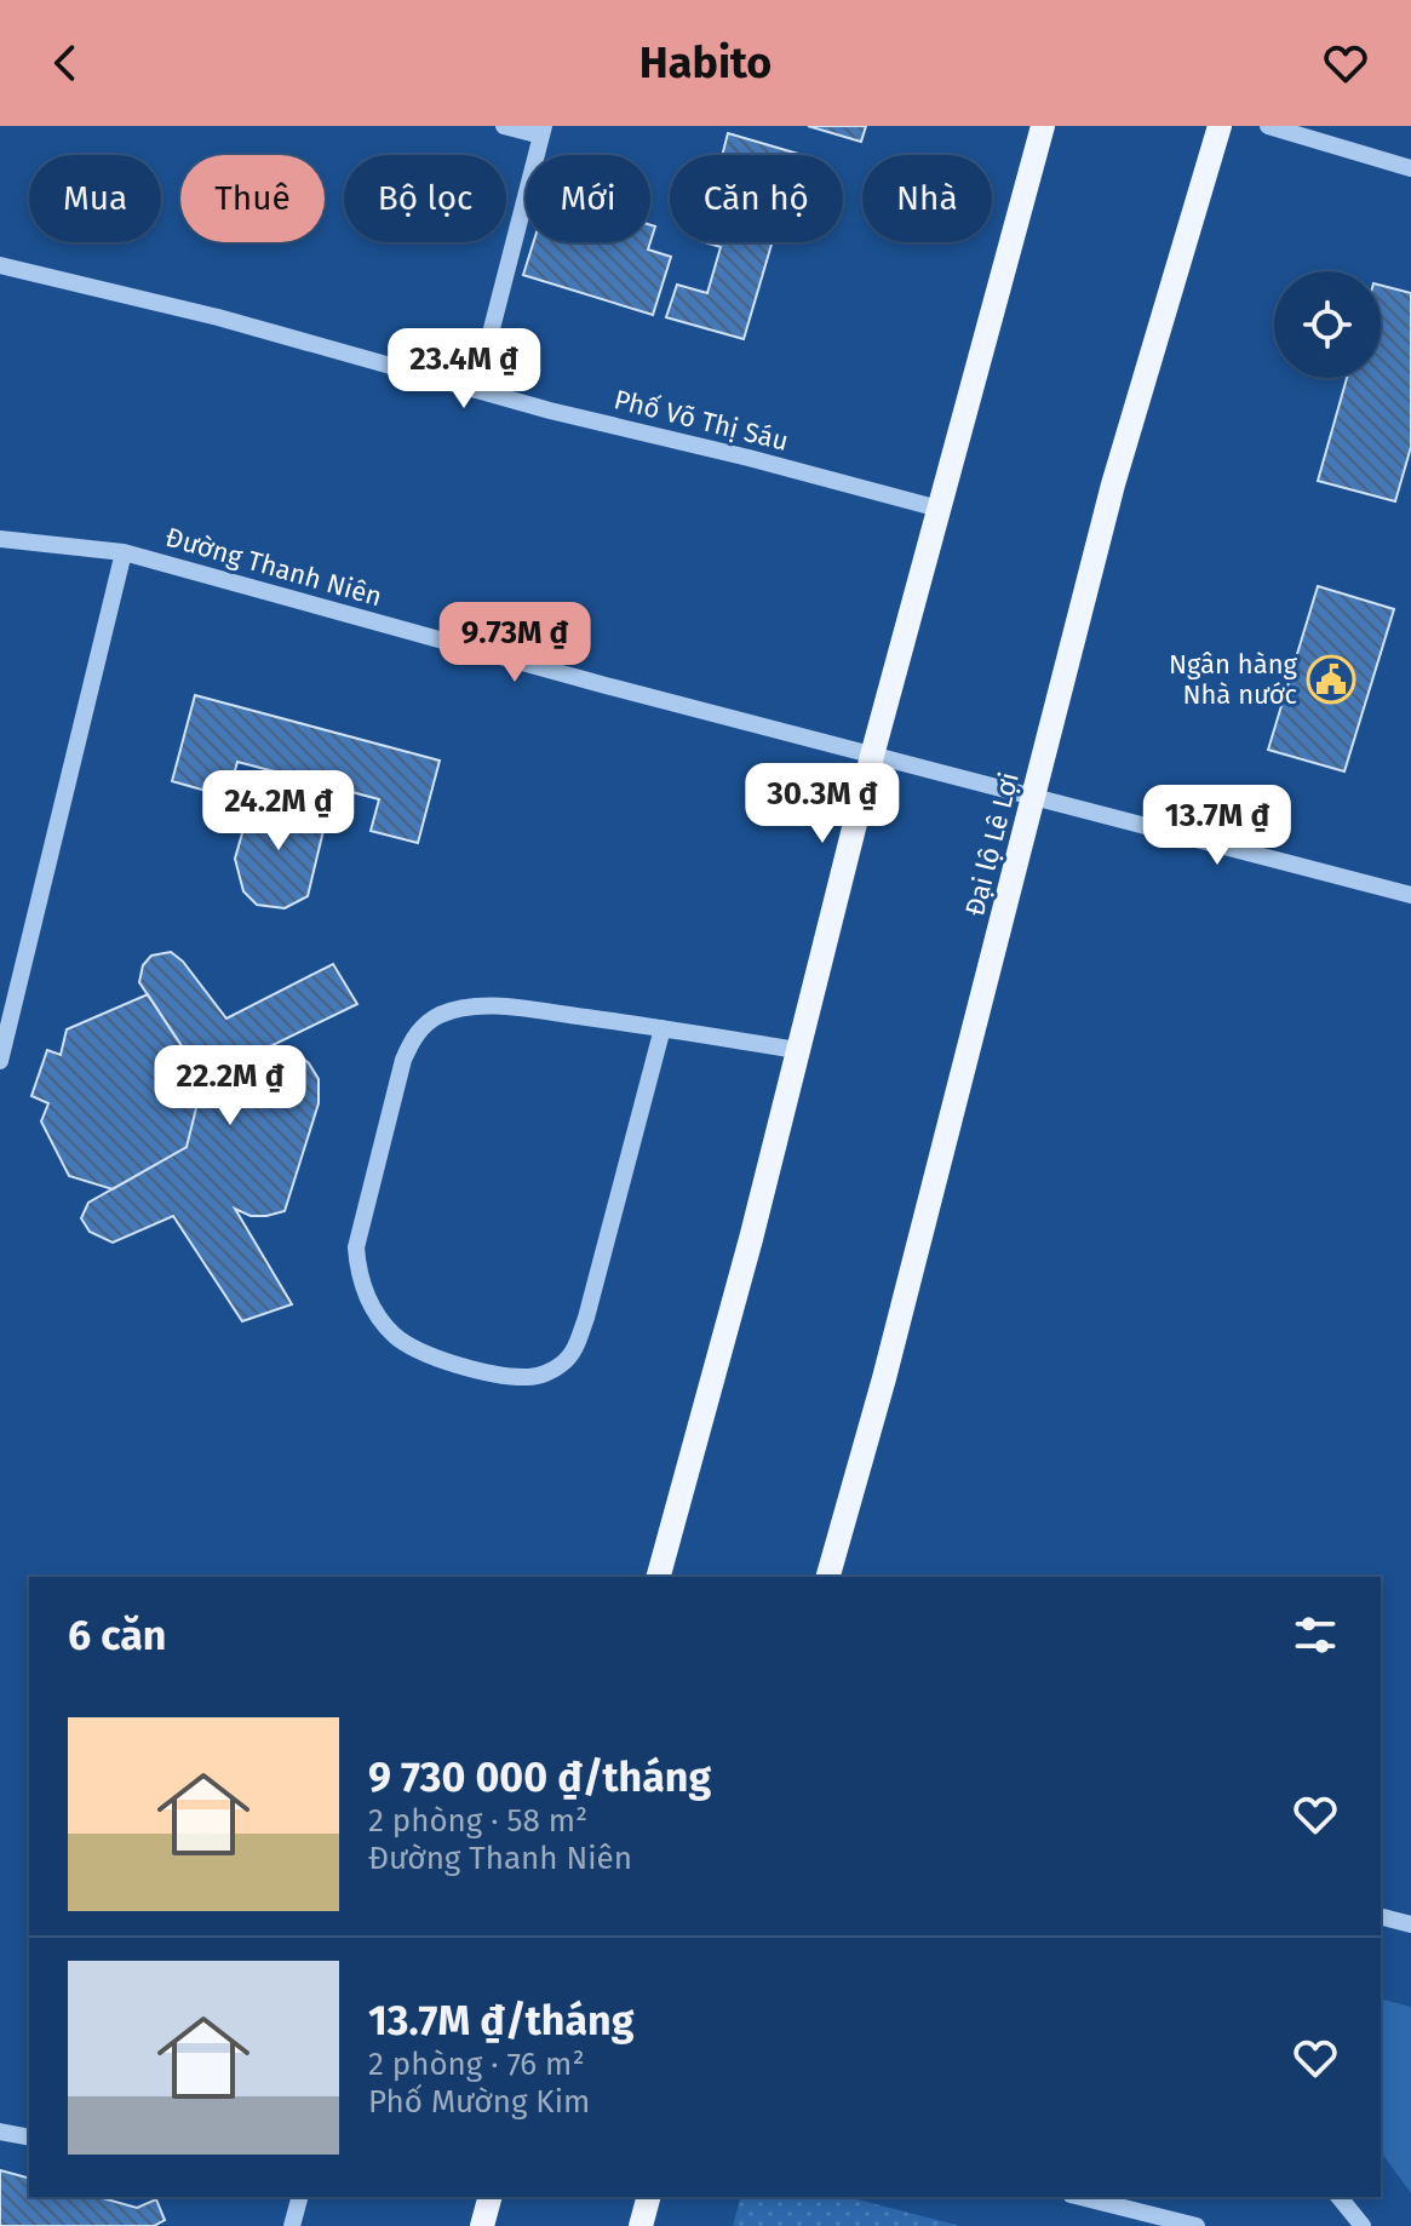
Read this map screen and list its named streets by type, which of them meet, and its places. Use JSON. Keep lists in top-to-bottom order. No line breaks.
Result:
{"streets":{"main road":["Đại lộ Lê Lợi"],"street":["Phố Võ Thị Sáu","Đường Thanh Niên"]},"crossings":[["Đường Thanh Niên","Đại lộ Lê Lợi"]],"places":{"public building":["Ngân hàng Nhà nước"]},"page":{"header":"Habito","chip":["Mua","Thuê","Bộ lọc","Mới","Căn hộ","Nhà"],"price":["23.4M ₫","9.73M ₫","30.3M ₫","24.2M ₫","13.7M ₫","22.2M ₫"],"heading":"6 căn","list":[{"name":"9 730 000 ₫/tháng","note":"2 phòng · 58 m² · Đường Thanh Niên"},{"name":"13.7M ₫/tháng","note":"2 phòng · 76 m² · Phố Mường Kim"}]}}
